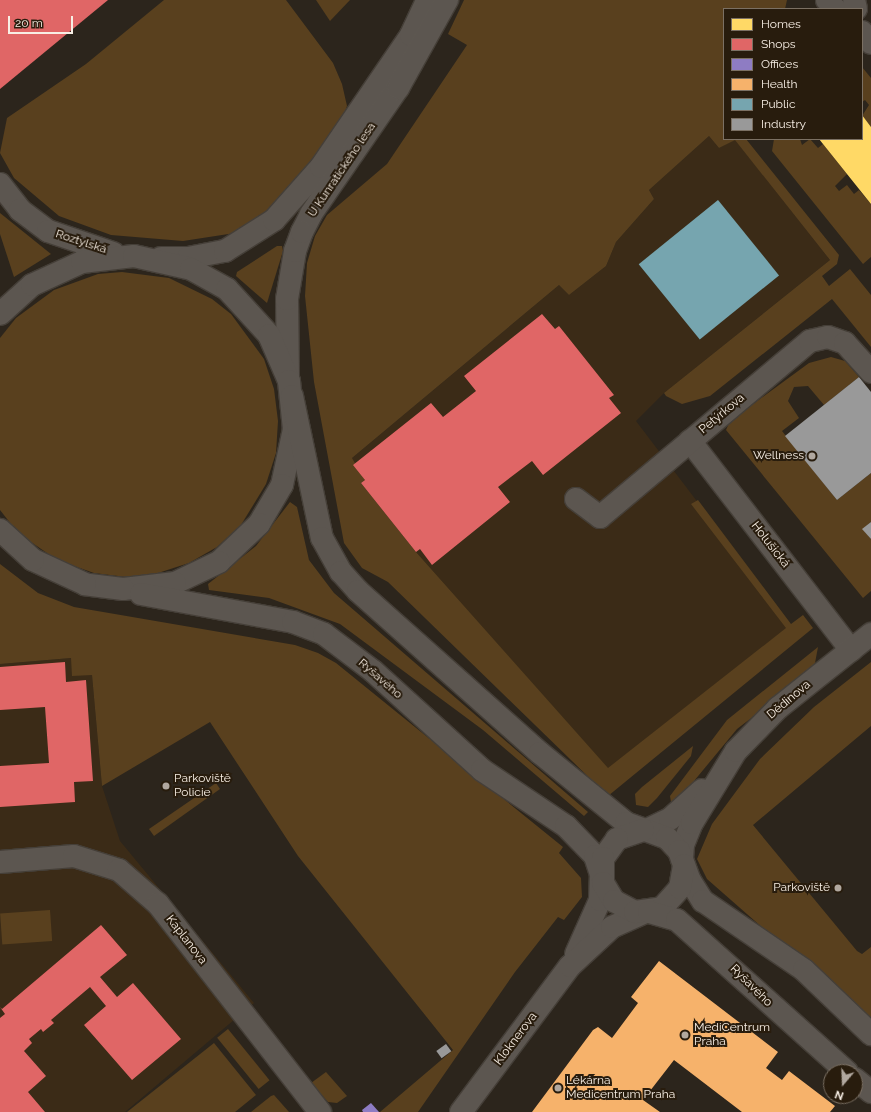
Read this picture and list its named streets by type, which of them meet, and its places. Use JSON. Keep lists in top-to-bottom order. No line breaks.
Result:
{"streets":{"main road":["U Kunratického lesa","Roztylská","Petýrkova","Holušická","Ryšavého","Dědinova","Kaplanova","Kloknerova"]},"crossings":[["U Kunratického lesa","Roztylská"],["Petýrkova","Holušická"],["Holušická","Dědinova"],["Ryšavého","Dědinova"],["Ryšavého","Kloknerova"],["Dědinova","Kloknerova"]],"places":["Wellness","Parkoviště Policie","Parkoviště","MediCentrum Praha","Lékárna Medicentrum Praha"],"legend":["Homes","Shops","Offices","Health","Public","Industry"],"scale_bar":"20 m","north":"bottom"}
